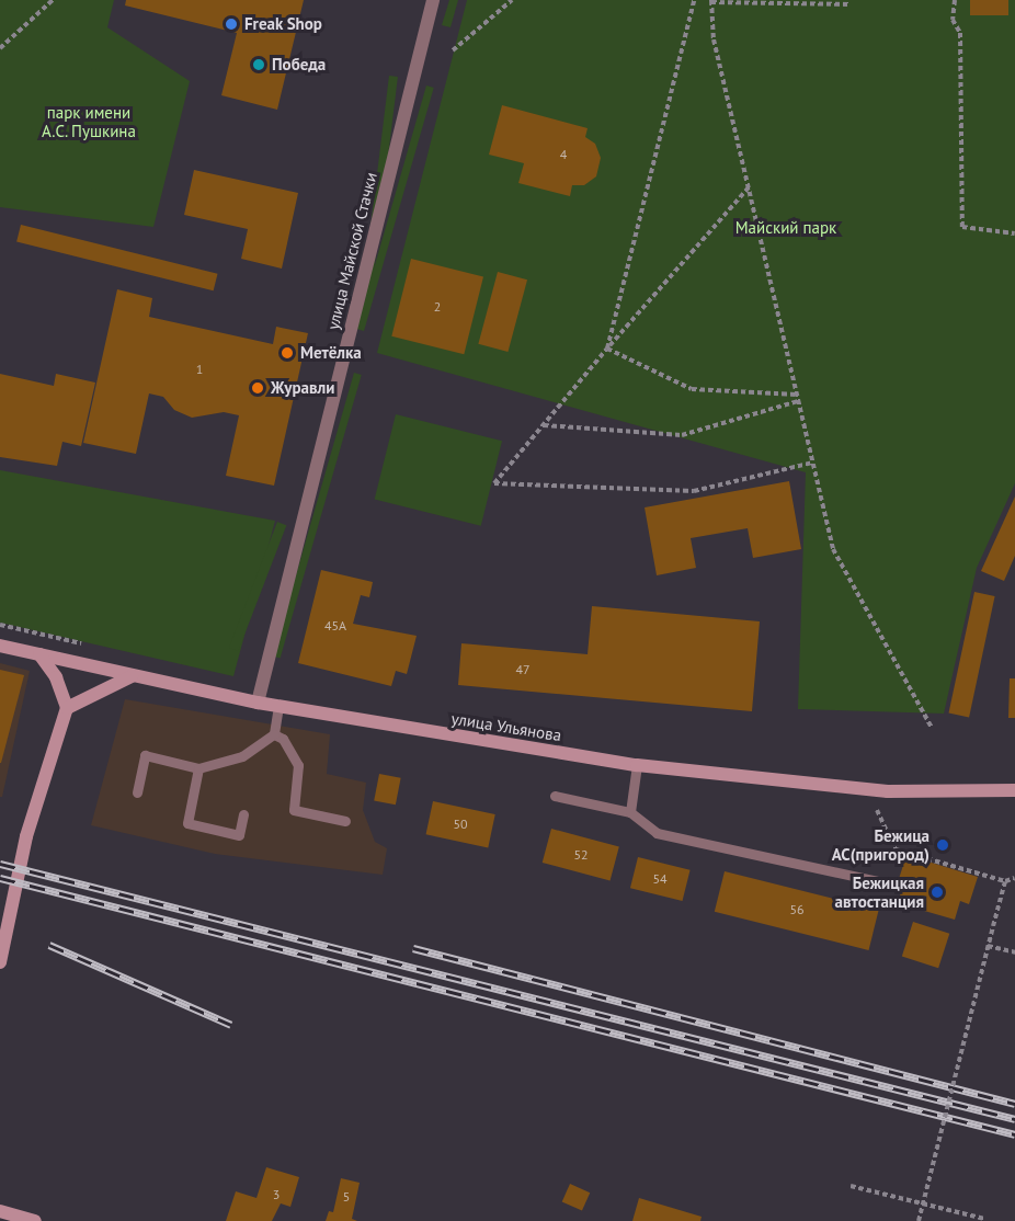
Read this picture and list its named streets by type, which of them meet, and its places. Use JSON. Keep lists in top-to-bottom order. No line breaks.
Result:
{"streets":{"main road":["улица Ульянова"],"street":["улица Майской Стачки"]},"crossings":[["улица Майской Стачки","улица Ульянова"]],"parks":["парк имени А.С. Пушкина","Майский парк"],"places":["Freak Shop","Победа","Метёлка","Журавли","Бежица АС(пригород)","Бежицкая автостанция"],"house_numbers":["4","2","1","45А","47","50","52","54","56","3","5"]}
